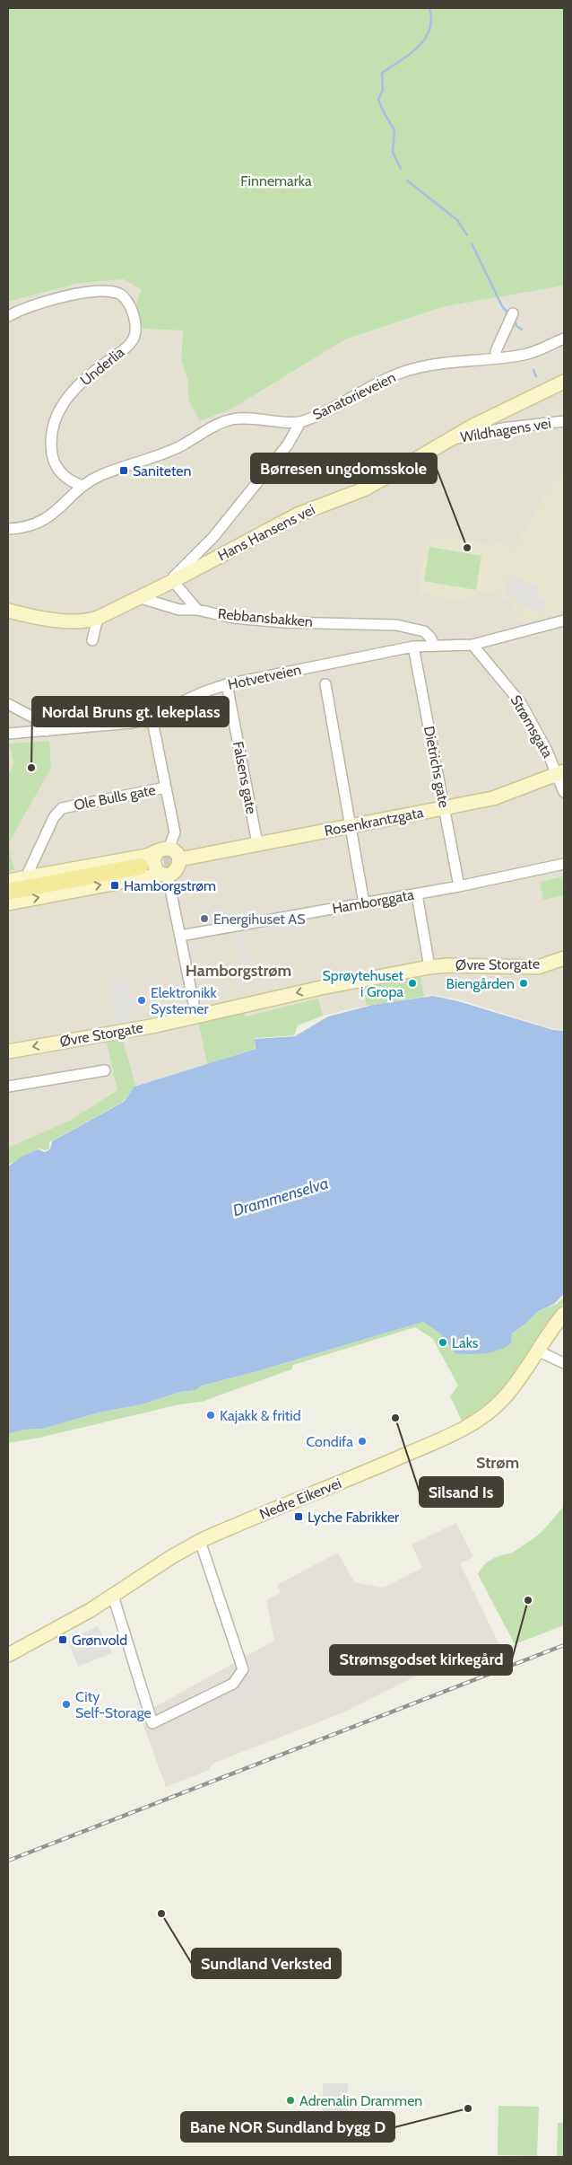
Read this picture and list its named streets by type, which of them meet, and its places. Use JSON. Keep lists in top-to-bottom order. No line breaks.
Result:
{"streets":{"main road":["Hans Hansens vei","Rosenkrantzgata","Øvre Storgate","Nedre Eikervei"],"street":["Underlia","Sanatorieveien","Wildhagens vei","Rebbansbakken","Hotvetveien","Strømsgata","Dietrichs gate","Falsens gate","Ole Bulls gate","Hamborggata"]},"crossings":[["Underlia","Sanatorieveien"],["Wildhagens vei","Hans Hansens vei"],["Hans Hansens vei","Rebbansbakken"],["Rebbansbakken","Hotvetveien"],["Hotvetveien","Strømsgata"],["Hotvetveien","Dietrichs gate"],["Hotvetveien","Falsens gate"],["Strømsgata","Rosenkrantzgata"],["Dietrichs gate","Rosenkrantzgata"],["Dietrichs gate","Hamborggata"],["Falsens gate","Rosenkrantzgata"]],"one_way":["Øvre Storgate"],"districts":["Hamborgstrøm","Strøm"],"water":["Drammenselva"],"parks":["Finnemarka"],"places":{"transit":["Saniteten","Hamborgstrøm","Lyche Fabrikker","Grønvold"],"other":["Børresen ungdomsskole","Nordal Bruns gt. lekeplass","Energihuset AS","Sprøytehuset i Gropa","Biengården","Elektronikk Systemer","Laks","Kajakk & fritid","Silsand Is","Condifa","Strømsgodset kirkegård","City Self-Storage","Sundland Verksted","Adrenalin Drammen","Bane NOR Sundland bygg D"]}}
